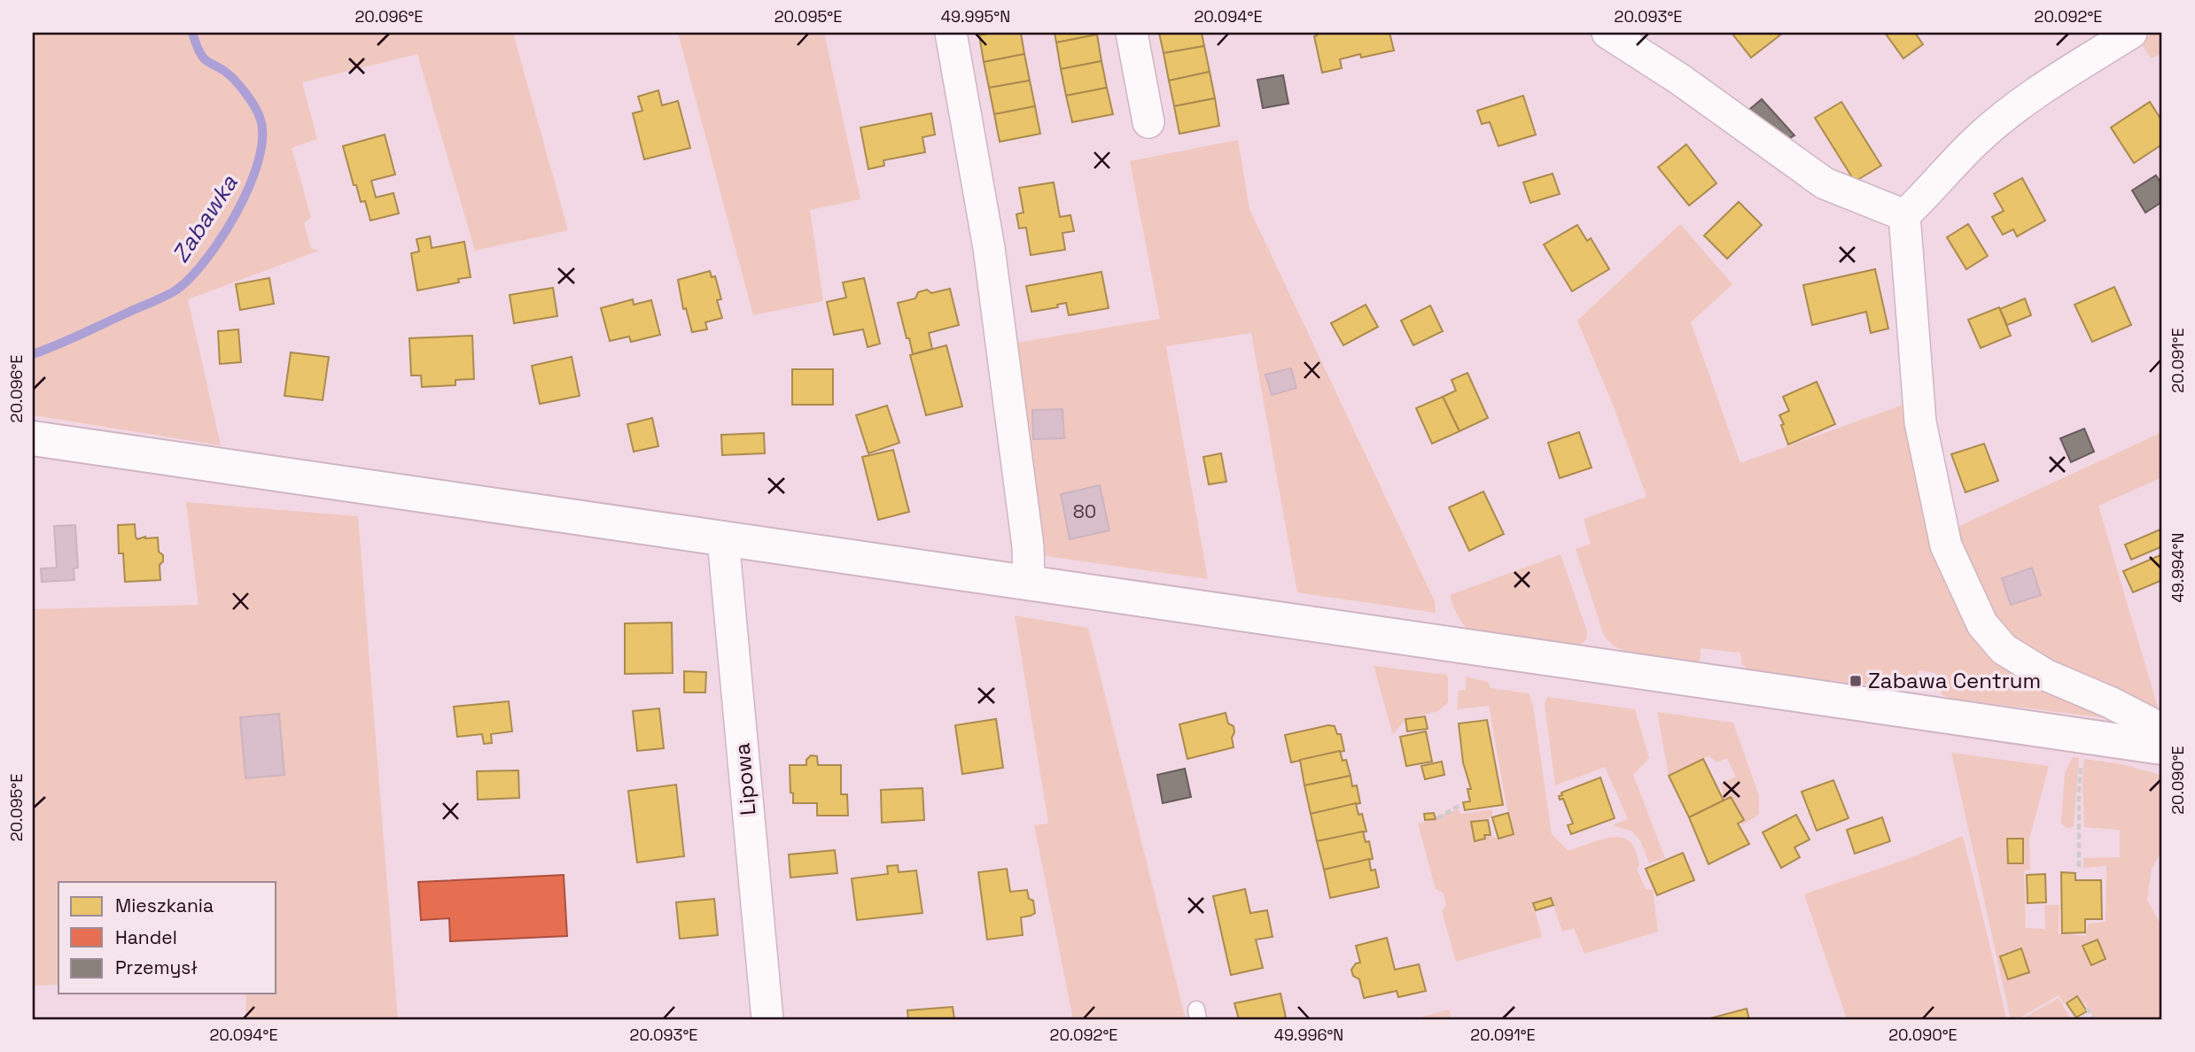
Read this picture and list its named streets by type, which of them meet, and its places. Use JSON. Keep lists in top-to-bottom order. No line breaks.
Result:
{"streets":{"street":["Lipowa"]},"water":["Zabawka"],"places":{"transit":["Zabawa Centrum"]},"house_numbers":["80"],"legend":["Mieszkania","Handel","Przemysł"],"coordinates":["20.096°E","20.095°E","49.995°N","20.094°E","20.093°E","20.092°E","20.091°E","49.994°N","20.090°E","49.996°N"]}
